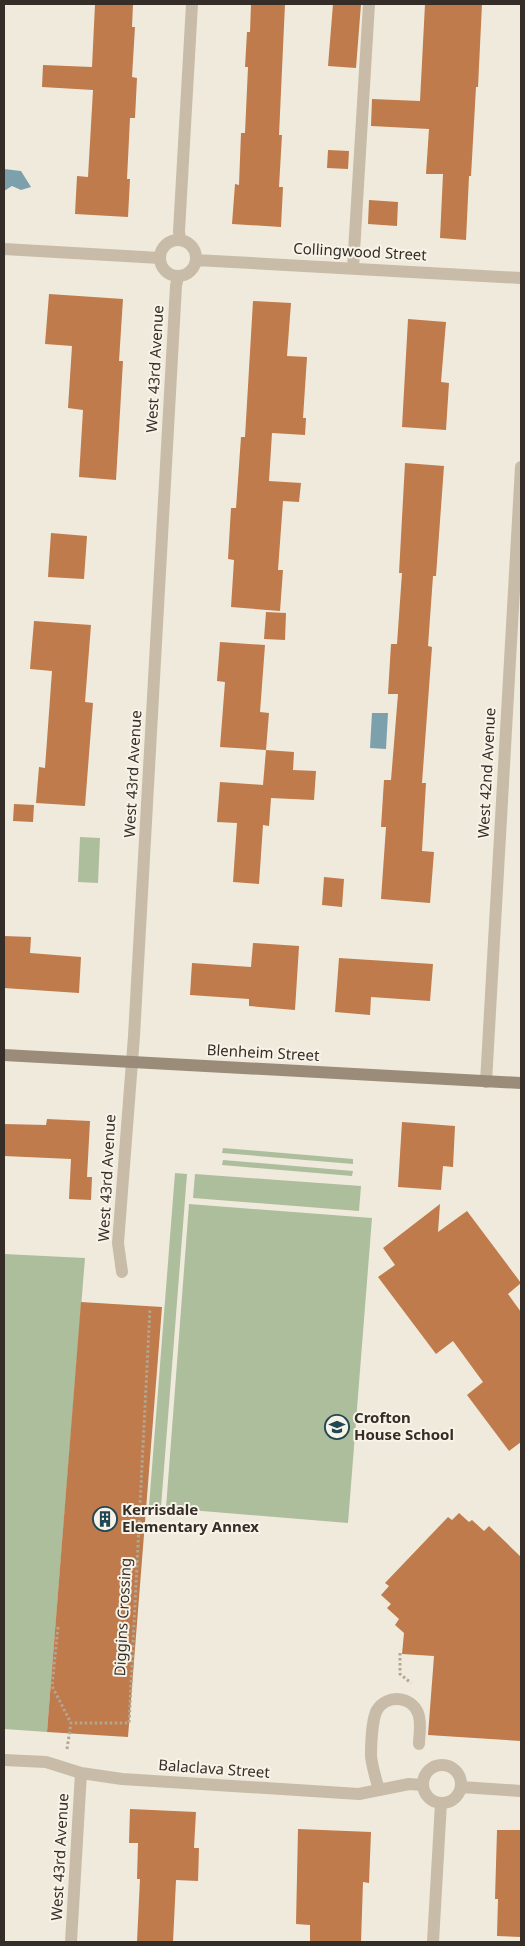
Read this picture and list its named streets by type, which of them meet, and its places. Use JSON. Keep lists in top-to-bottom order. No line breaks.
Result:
{"streets":{"street":["Collingwood Street","West 43rd Avenue","West 42nd Avenue","Blenheim Street","Balaclava Street"],"path":["Diggins Crossing"]},"crossings":[["Collingwood Street","West 43rd Avenue"],["West 43rd Avenue","Blenheim Street"],["West 43rd Avenue","Balaclava Street"],["West 42nd Avenue","Blenheim Street"]],"places":{"school or university":["Crofton House School"],"building":["Kerrisdale Elementary Annex"]}}
